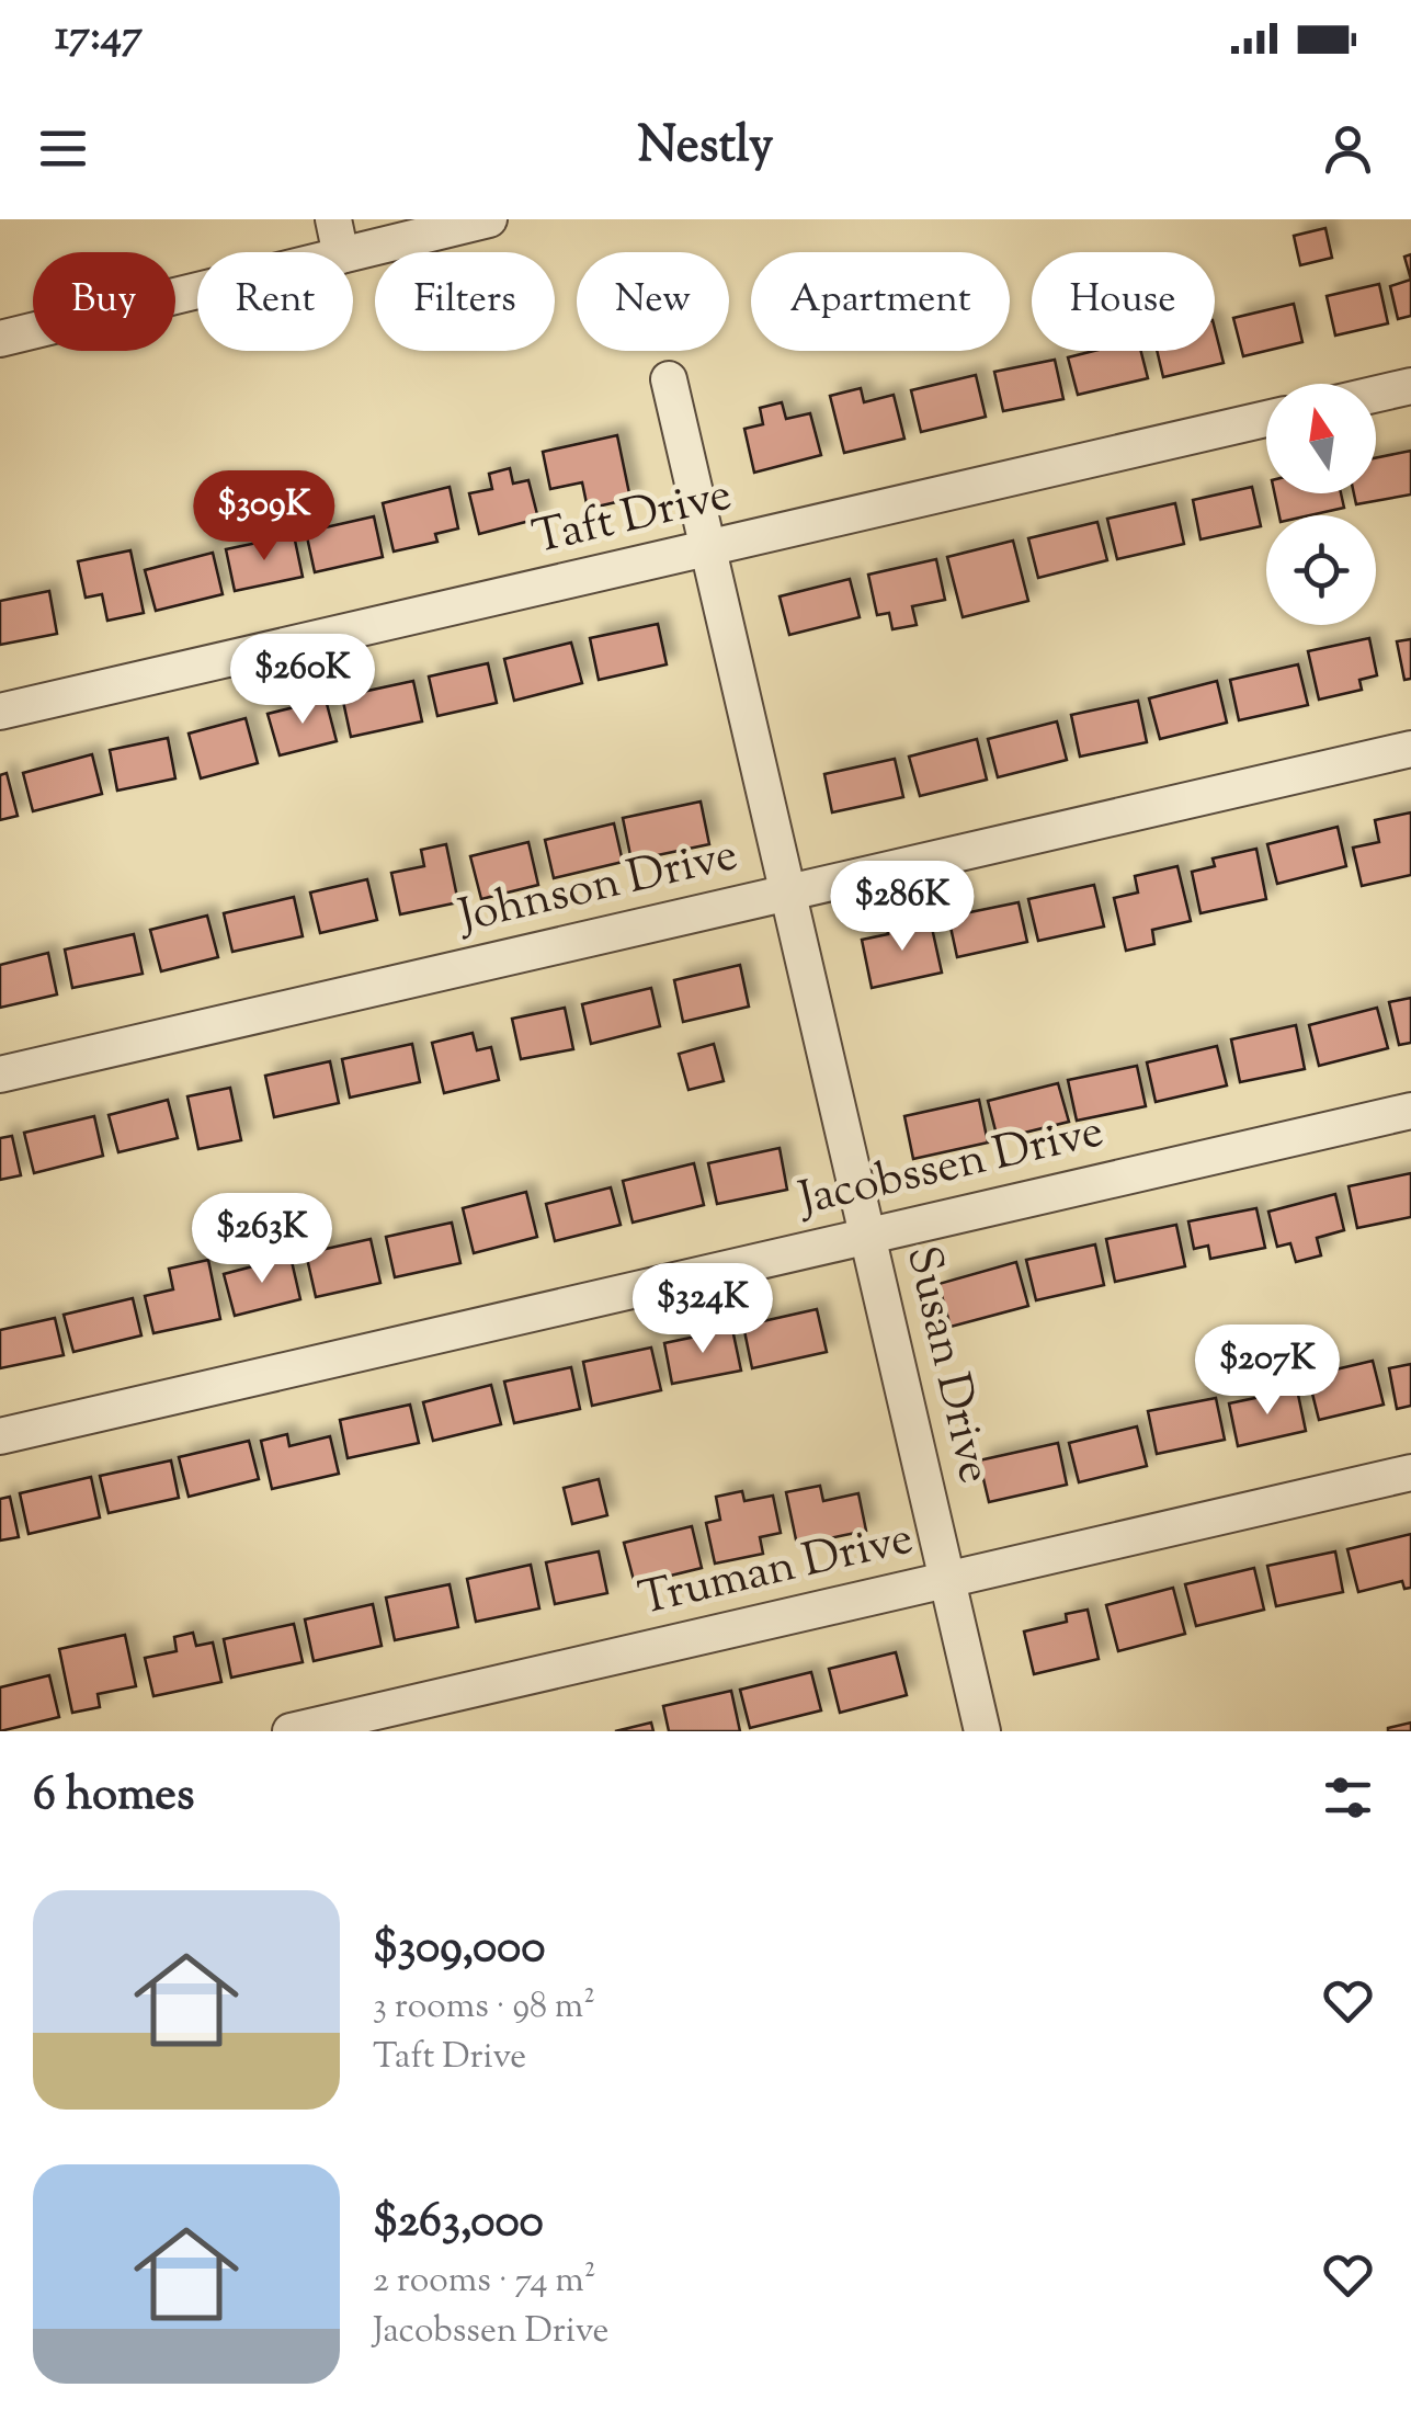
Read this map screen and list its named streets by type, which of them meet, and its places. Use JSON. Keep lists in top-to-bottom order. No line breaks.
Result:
{"streets":{"street":["Taft Drive","Johnson Drive","Jacobssen Drive","Susan Drive","Truman Drive"]},"crossings":[["Taft Drive","Susan Drive"],["Johnson Drive","Susan Drive"],["Jacobssen Drive","Susan Drive"],["Susan Drive","Truman Drive"]],"north":"top","page":{"status":"17:47","header":"Nestly","chip":["Buy","Rent","Filters","New","Apartment","House"],"price":["$309K","$260K","$286K","$263K","$324K","$207K"],"heading":"6 homes","list":[{"name":"$309,000","note":"3 rooms · 98 m² · Taft Drive"},{"name":"$263,000","note":"2 rooms · 74 m² · Jacobssen Drive"}]}}
